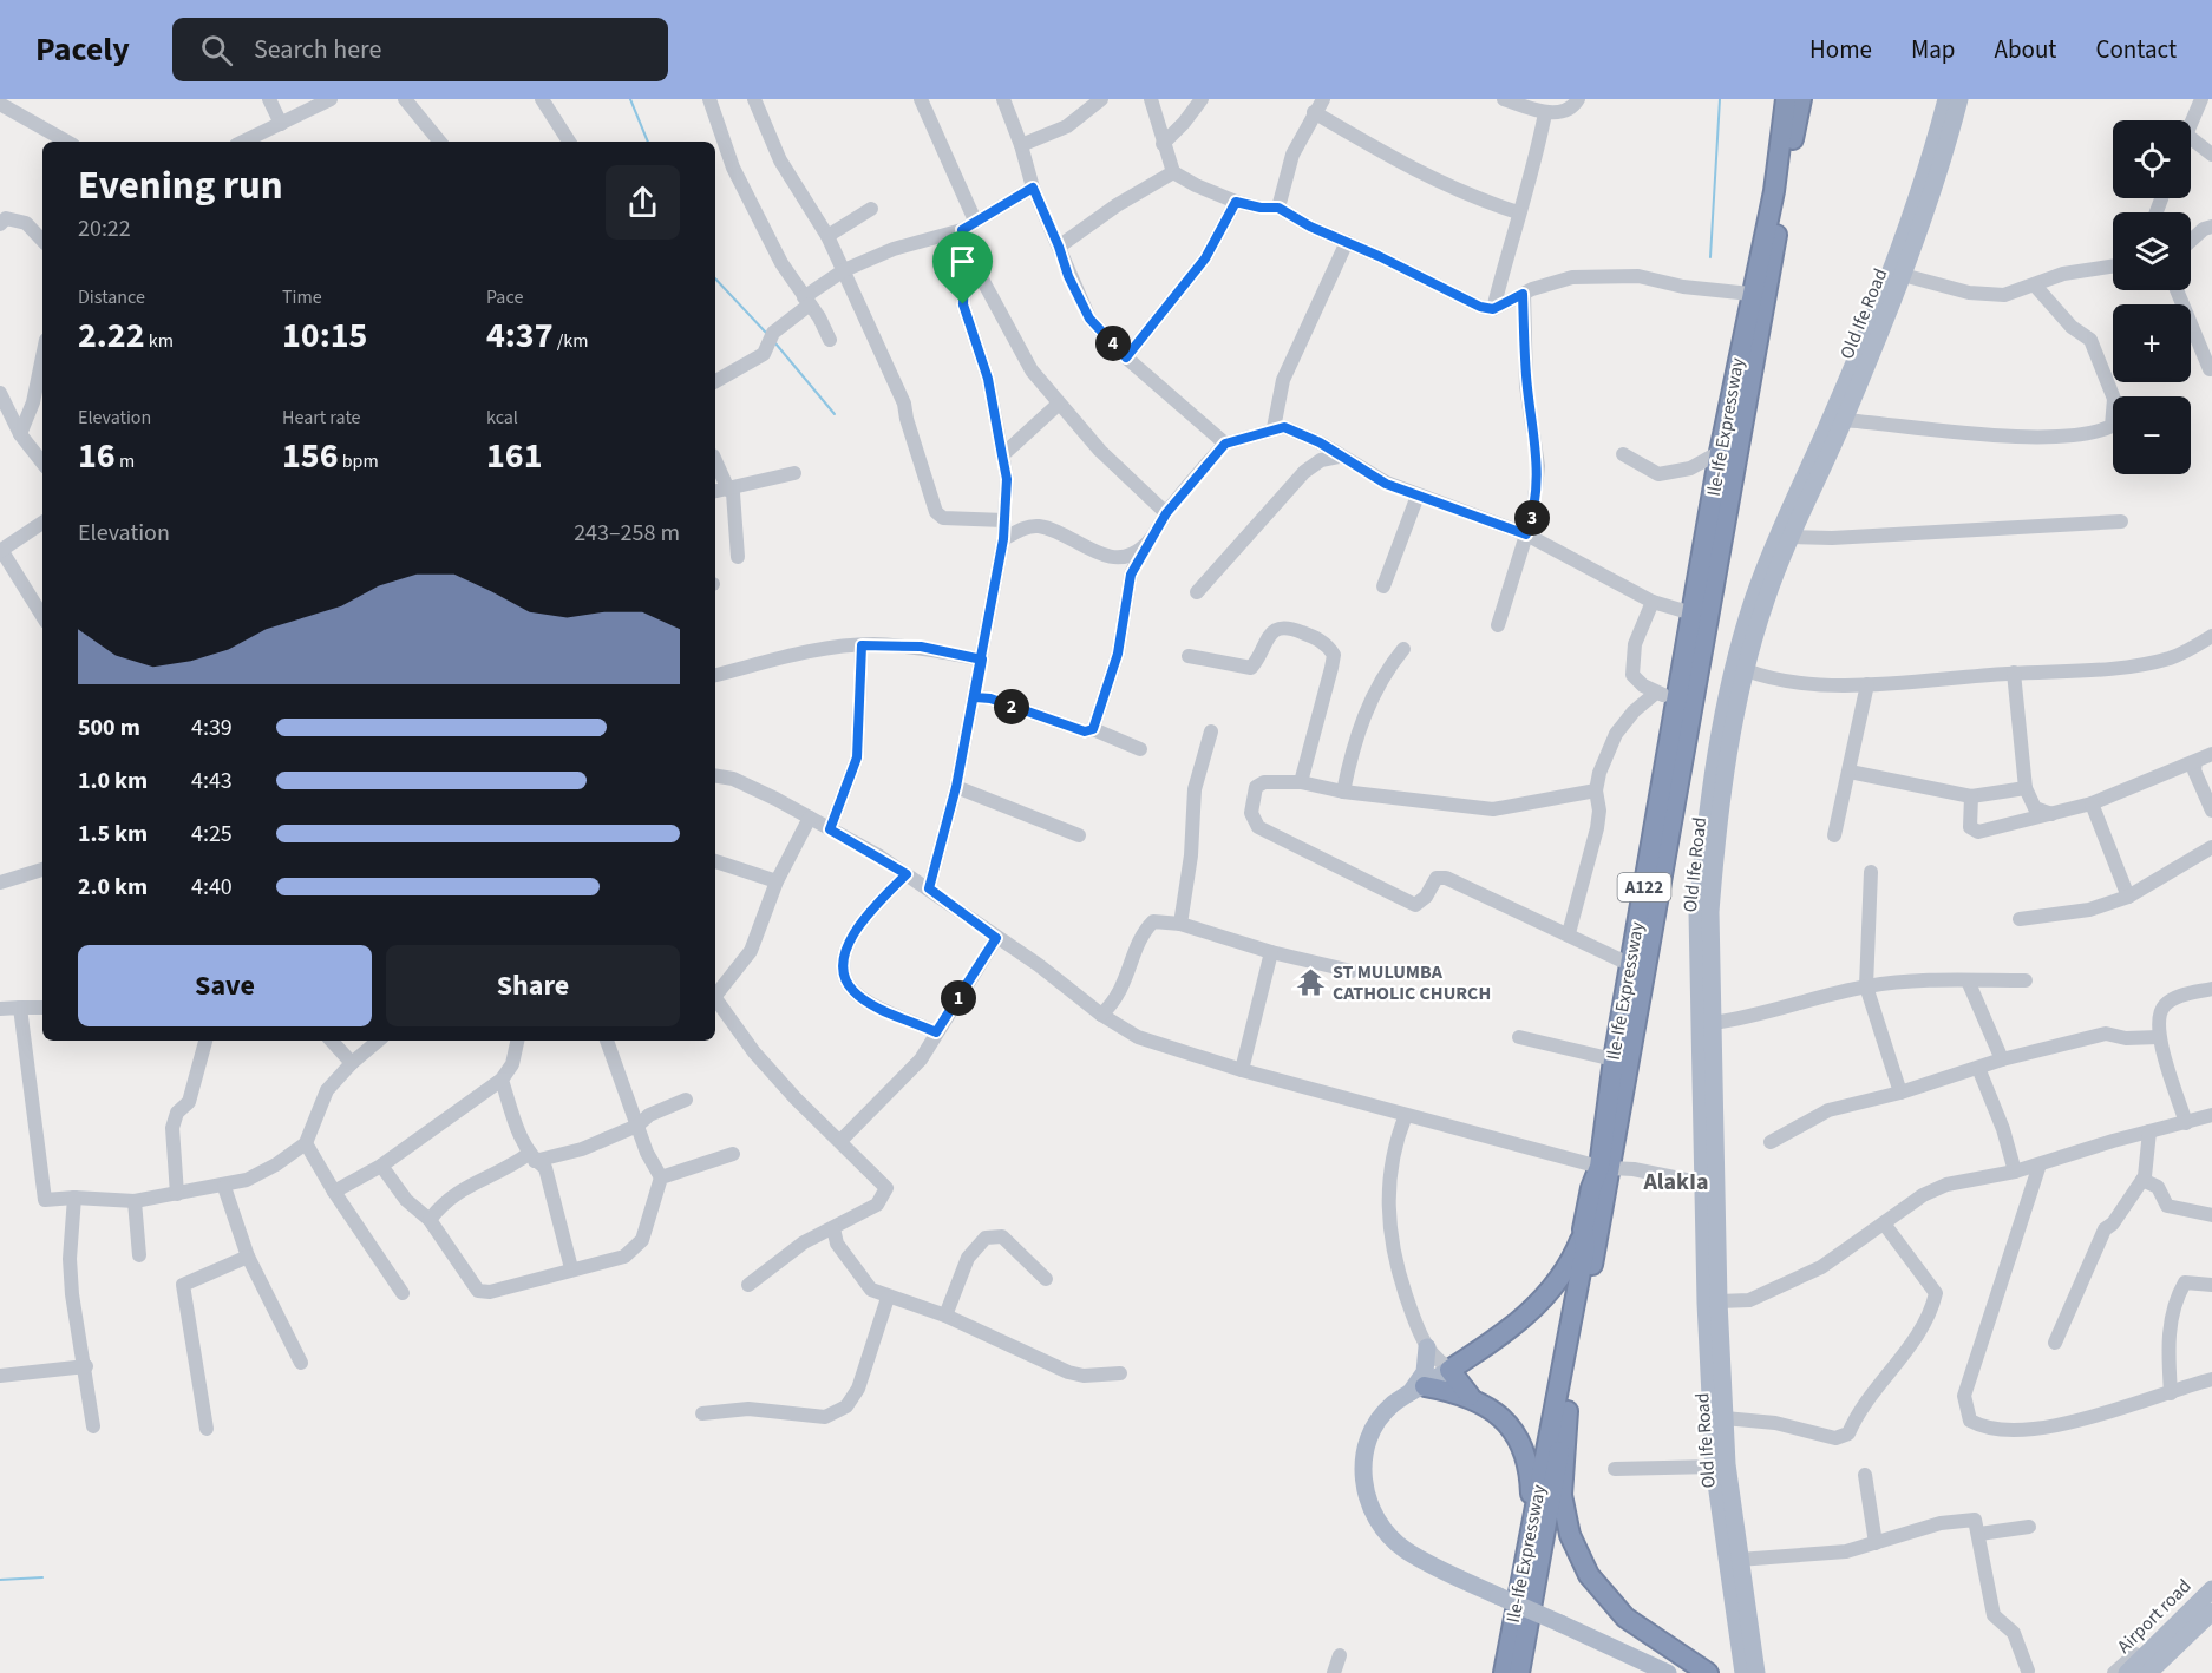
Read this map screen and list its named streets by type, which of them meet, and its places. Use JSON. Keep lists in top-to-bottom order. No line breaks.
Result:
{"streets":{"highway":["Ile-Ife Expressway","A122"],"main road":["Old Ife Road","Airport road"]},"districts":["AlakIa"],"places":{"temple":["ST MULUMBA CATHOLIC CHURCH"]},"page":{"header":"Pacely","search":"Search here","nav":["Home","Map","About","Contact"],"map_buttons":["+","−"],"heading":["Evening run","20:22"],"stats":[["Distance","2.22 km"],["Time","10:15"],["Pace","4:37 /km"],["Elevation","16 m"],["Heart rate","156 bpm"],["kcal","161"]],"pins":["4","3","2","1"],"chart":["Elevation","243–258 m"],"list":[{"name":"500 m","note":"4:39"},{"name":"1.0 km","note":"4:43"},{"name":"1.5 km","note":"4:25"},{"name":"2.0 km","note":"4:40"}],"buttons":["Save","Share"]}}
